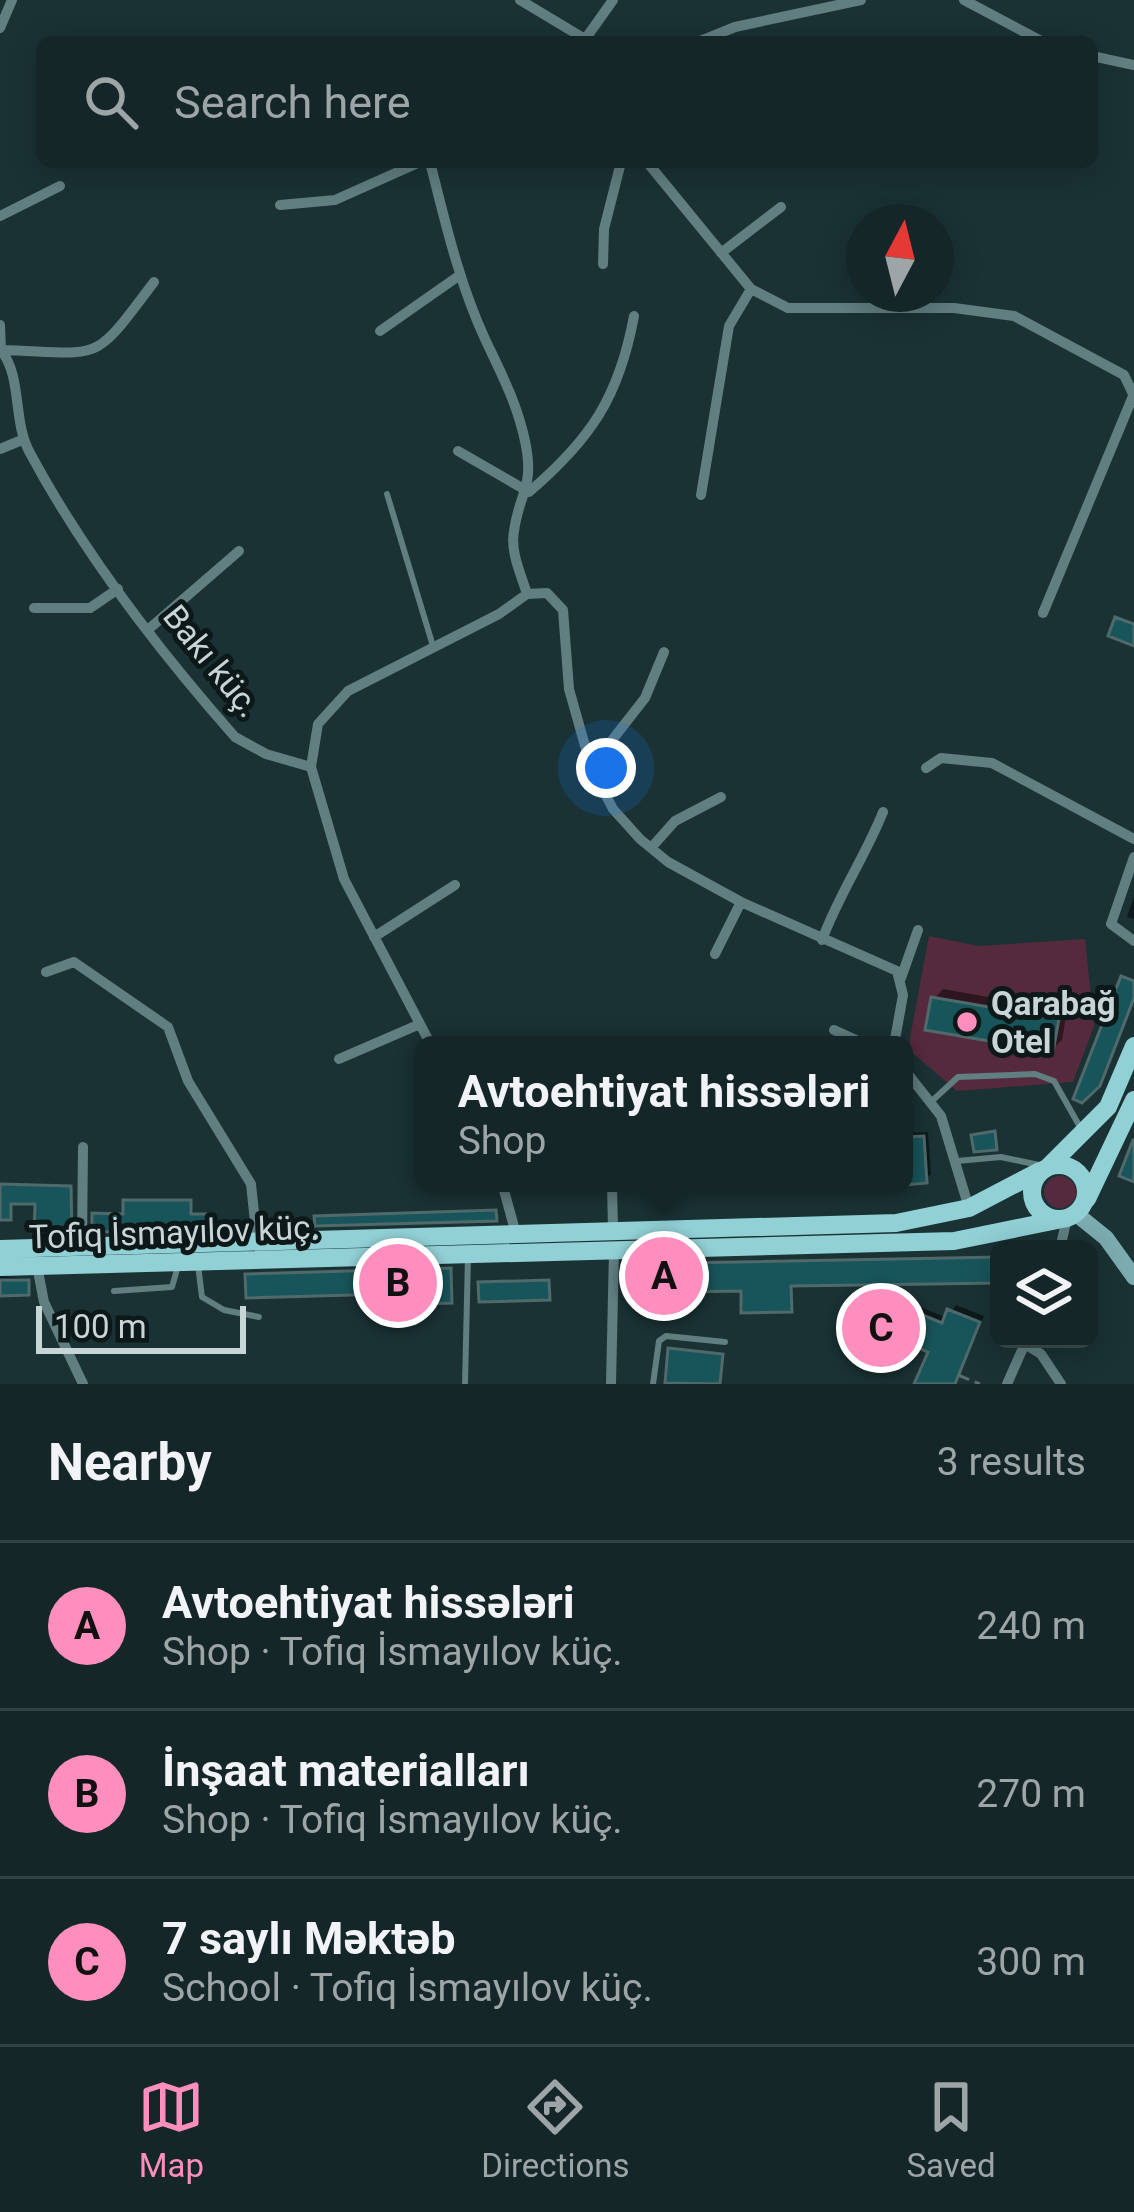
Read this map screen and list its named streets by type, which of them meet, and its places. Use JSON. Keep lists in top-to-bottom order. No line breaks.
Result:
{"streets":{"main road":["Tofiq İsmayılov küç."],"street":["Bakı küç."]},"places":["Qarabağ Otel"],"scale_bar":"100 m","north":"top","page":{"search":"Search here","popup":["Avtoehtiyat hissələri","Shop"],"pins":["A","B","C"],"scale":"100 m","heading":["Nearby","3 results"],"list":[{"mark":"A","name":"Avtoehtiyat hissələri","note":"Shop · Tofiq İsmayılov küç.","value":"240 m"},{"mark":"B","name":"İnşaat materialları","note":"Shop · Tofiq İsmayılov küç.","value":"270 m"},{"mark":"C","name":"7 saylı Məktəb","note":"School · Tofiq İsmayılov küç.","value":"300 m"}],"nav":["Map","Directions","Saved"]}}
